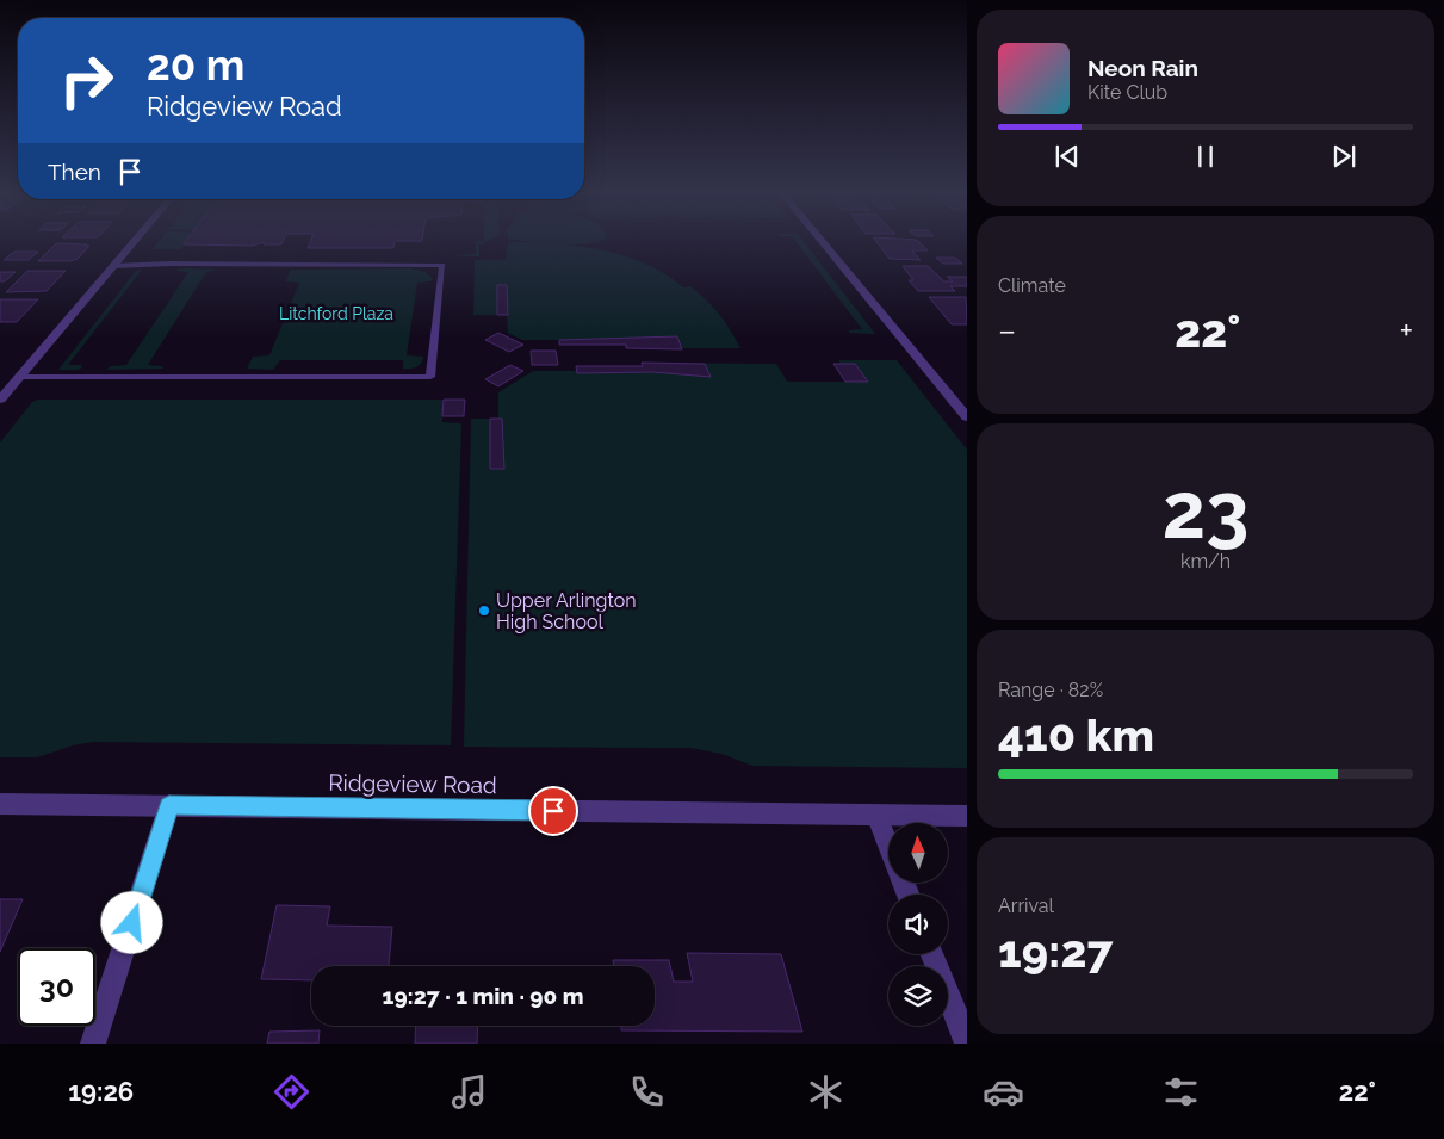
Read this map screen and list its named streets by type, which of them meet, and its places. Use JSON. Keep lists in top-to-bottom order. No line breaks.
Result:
{"streets":{"street":["Ridgeview Road"]},"parks":["Litchford Plaza"],"places":["Upper Arlington High School"],"north":"top","page":{"turn":["20 m","Ridgeview Road"],"song":["Neon Rain","Kite Club"],"then":"Then","tile":["Climate",["23","km/h"],["Range · 82%","410 km"],["Arrival","19:27"]],"heat":["−","22°","+"],"limit":"30","trip":"19:27 · 1 min · 90 m","tabs":["19:26","22°"]}}
